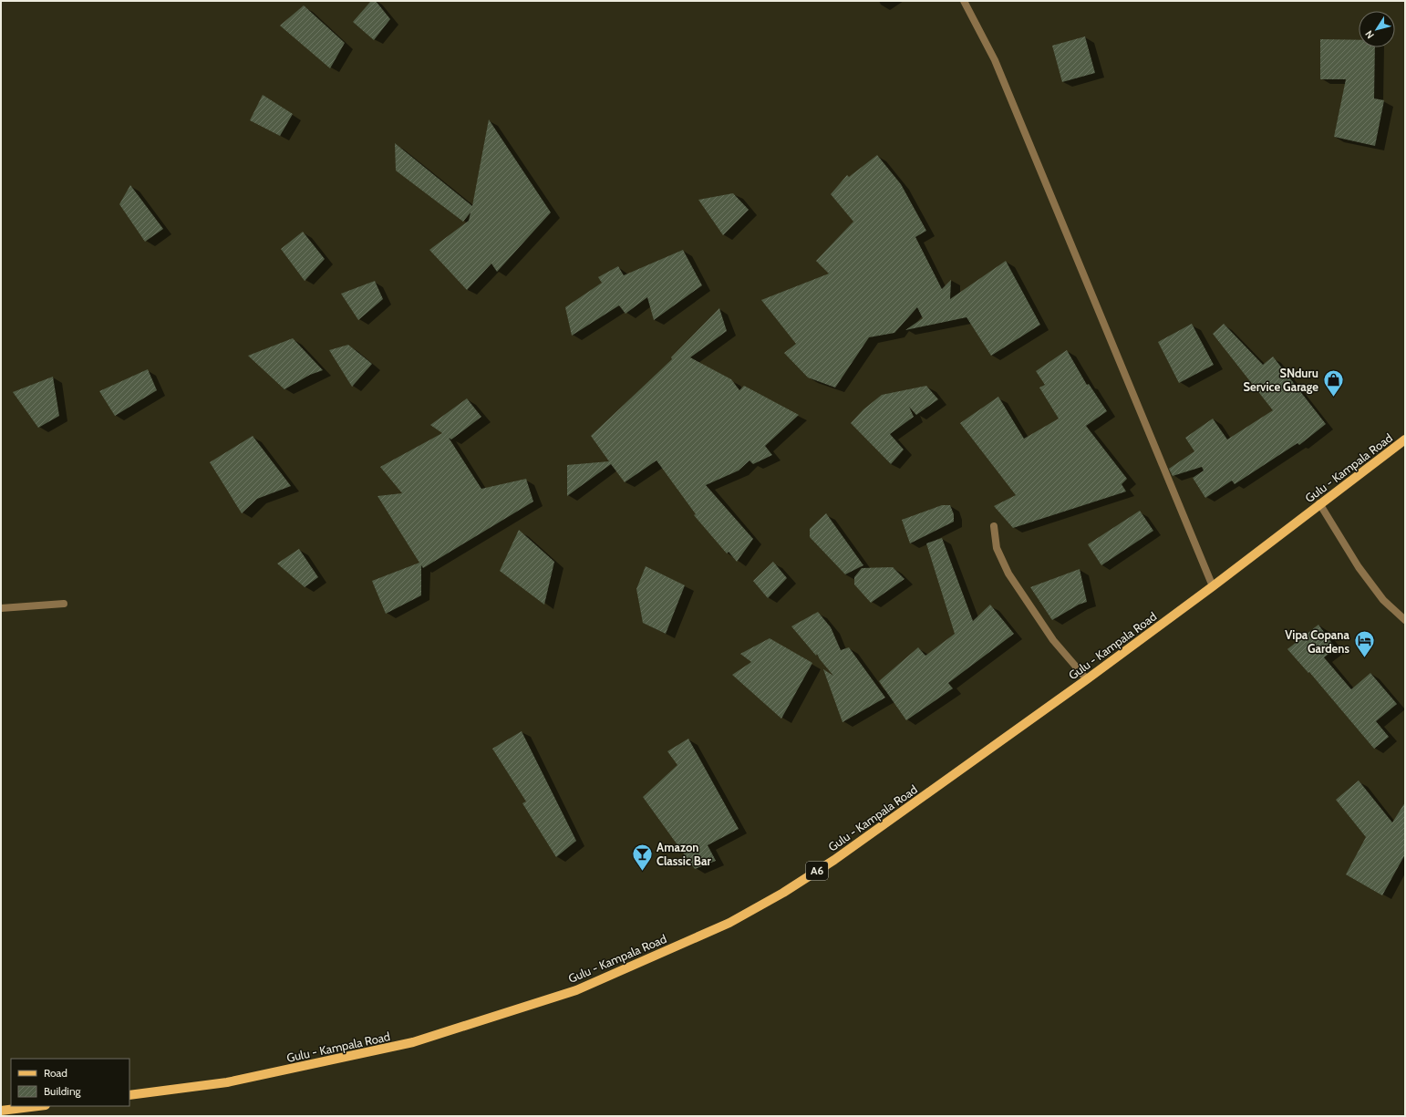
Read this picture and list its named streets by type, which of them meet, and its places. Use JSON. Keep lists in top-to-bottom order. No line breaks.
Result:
{"streets":{"main road":["Gulu - Kampala Road","A6"]},"places":{"shop":["SNduru Service Garage"],"hotel":["Vipa Copana Gardens"],"bar":["Amazon Classic Bar"]},"legend":["Road","Building"],"north":"bottom left"}
